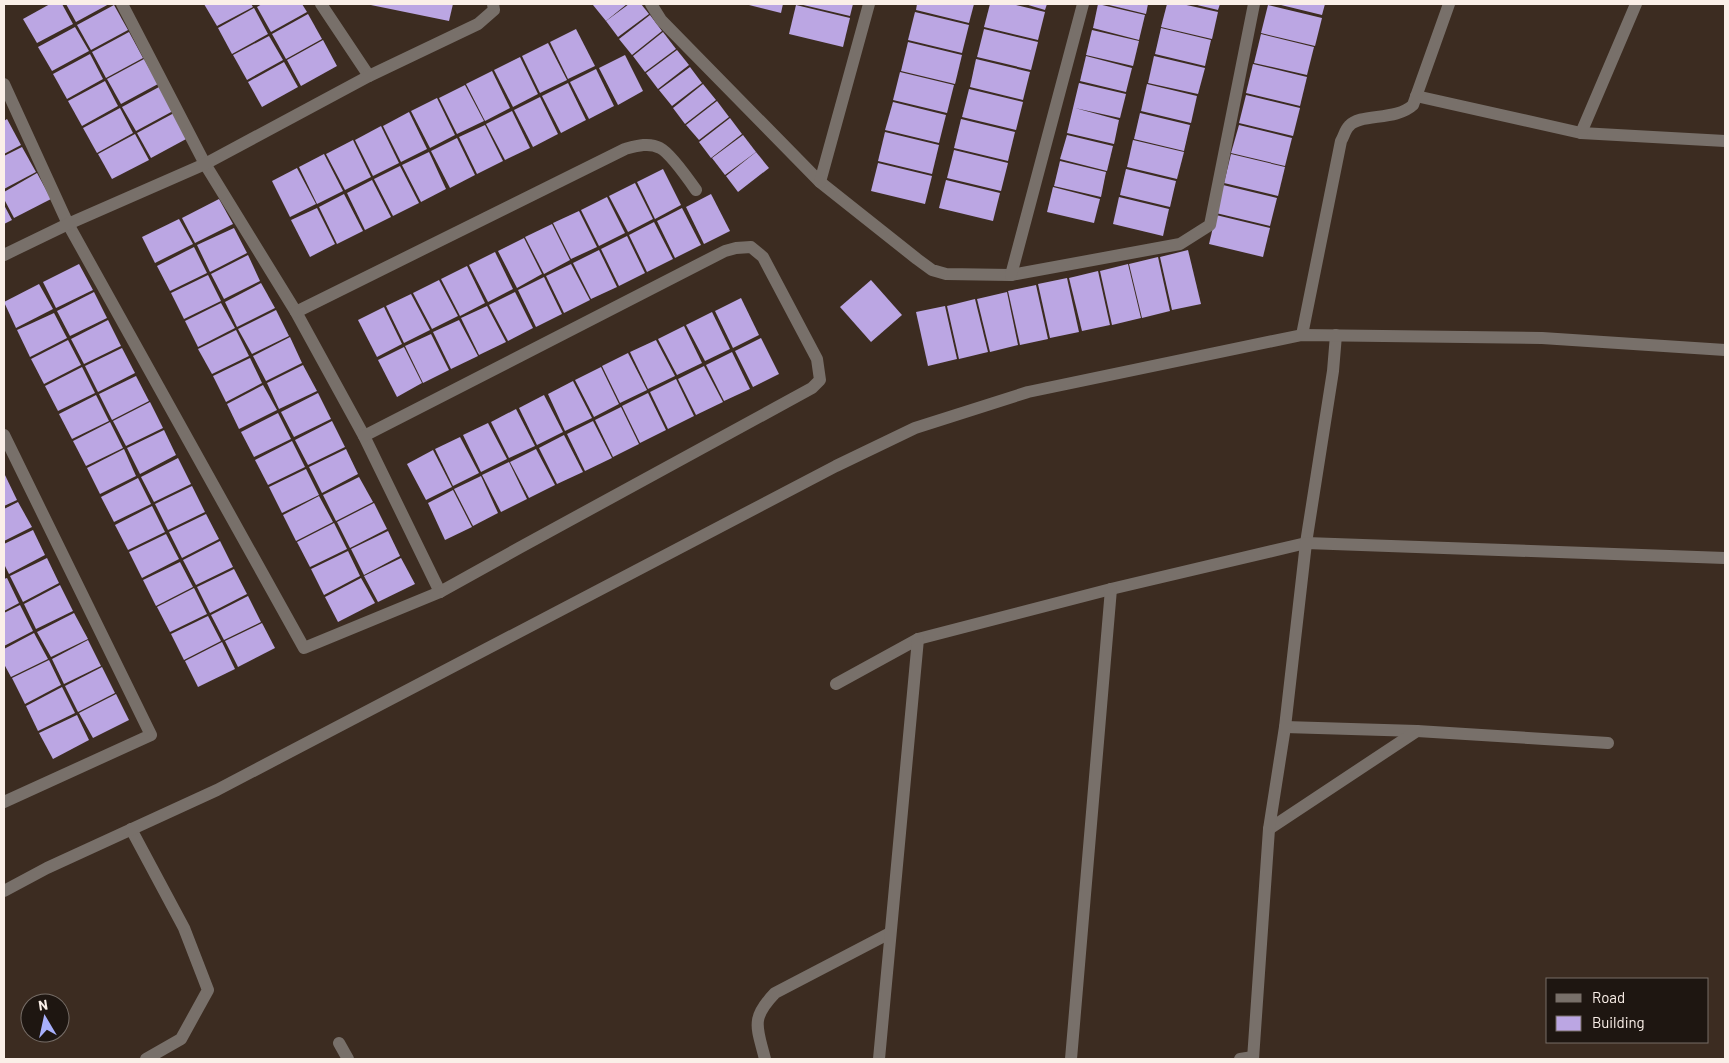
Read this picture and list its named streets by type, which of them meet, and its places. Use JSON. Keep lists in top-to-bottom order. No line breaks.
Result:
{"legend":["Road","Building"],"north":"top"}
